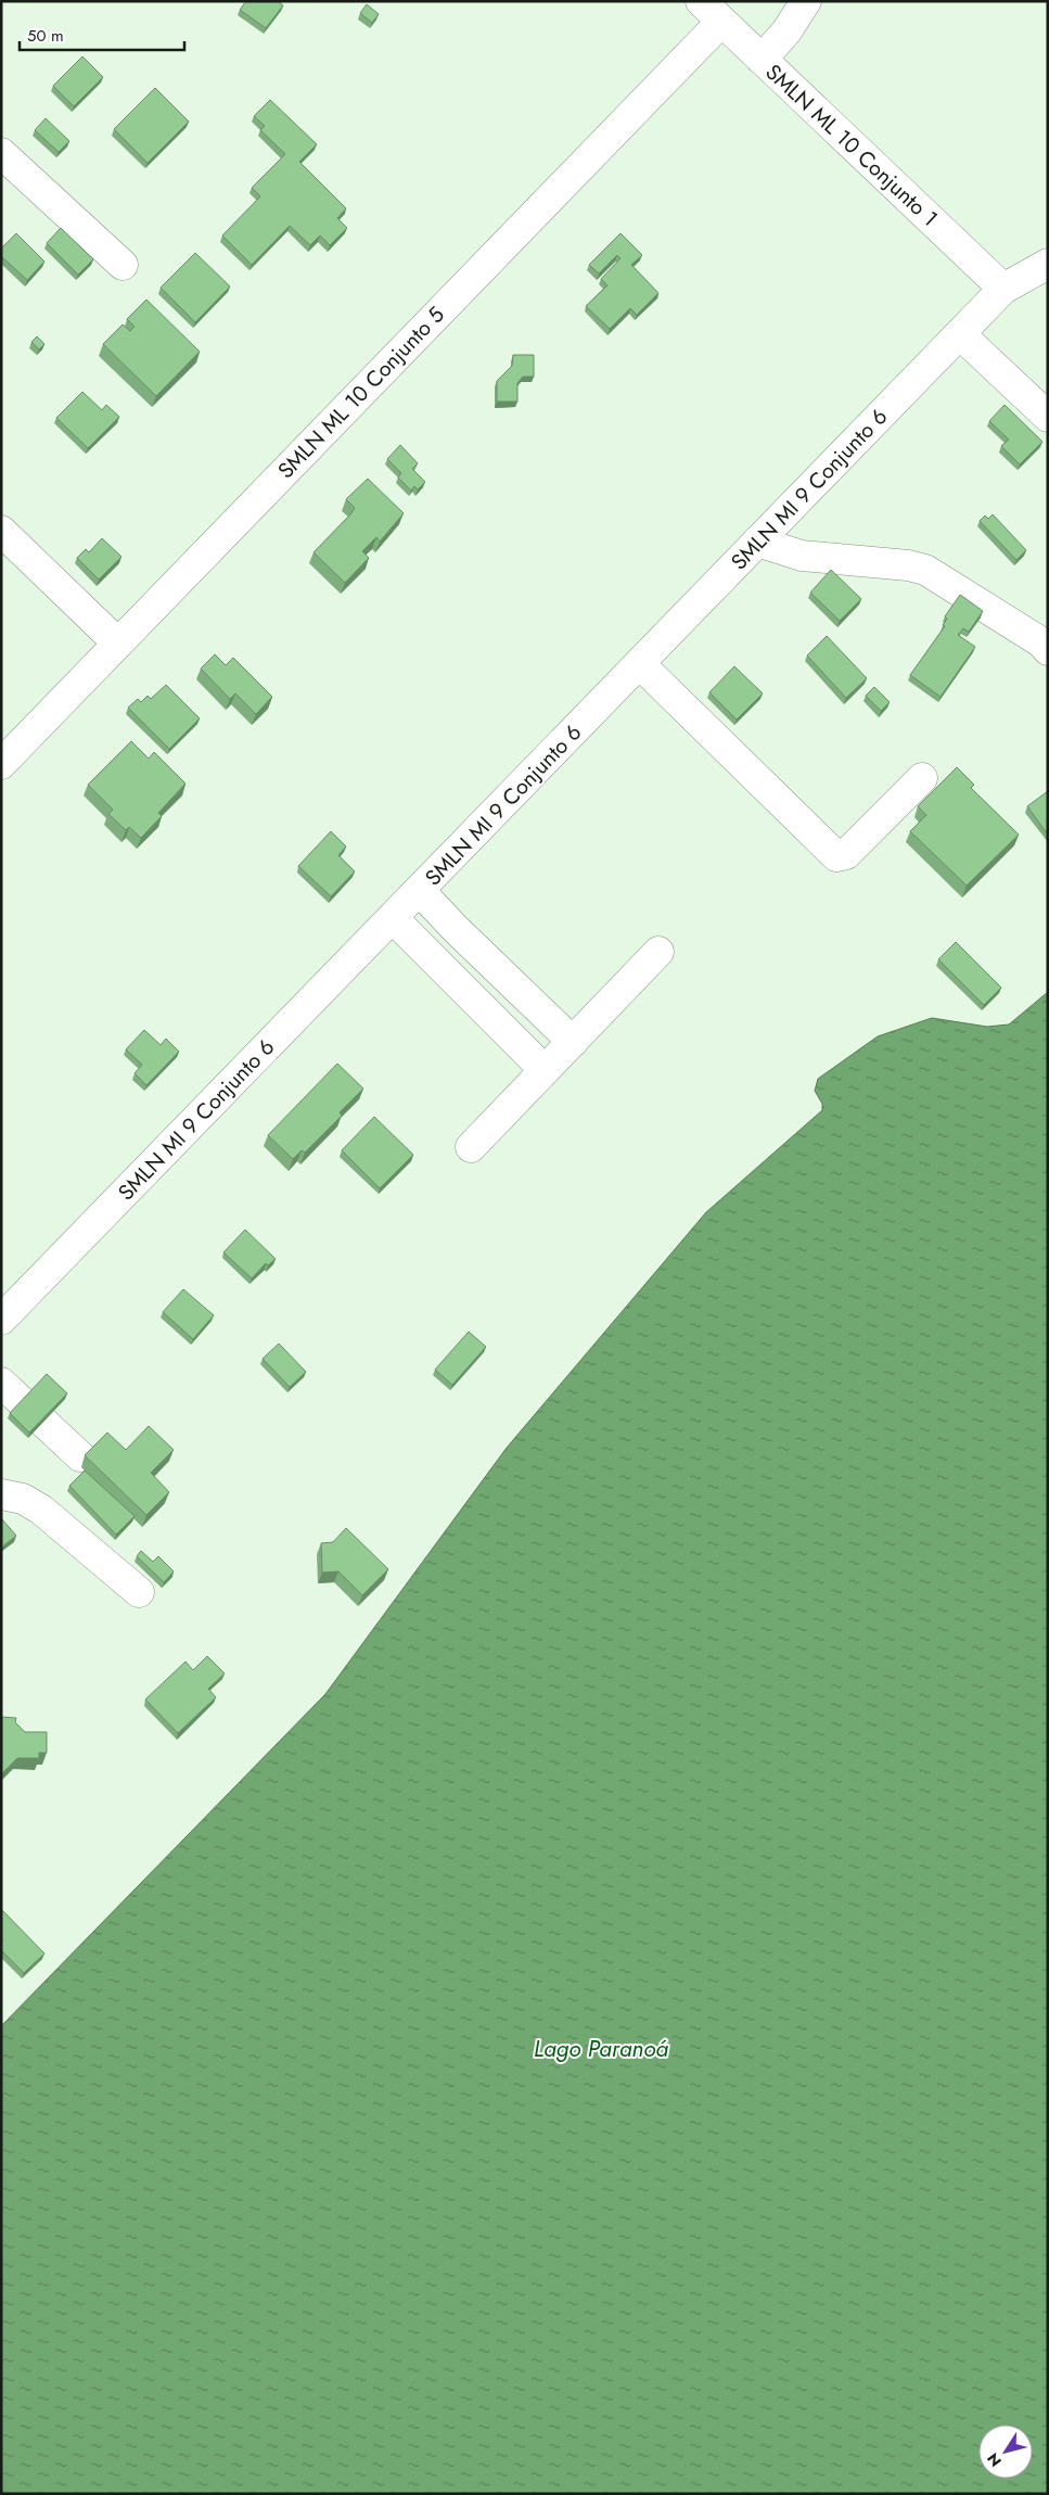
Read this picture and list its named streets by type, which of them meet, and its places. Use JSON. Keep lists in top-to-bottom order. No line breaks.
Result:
{"streets":{"street":["SMLN ML 10 Conjunto 1","SMLN ML 10 Conjunto 5","SMLN MI 9 Conjunto 6"]},"crossings":[["SMLN ML 10 Conjunto 1","SMLN ML 10 Conjunto 5"],["SMLN ML 10 Conjunto 1","SMLN MI 9 Conjunto 6"]],"water":["Lago Paranoá"],"scale_bar":"50 m","north":"bottom left"}
